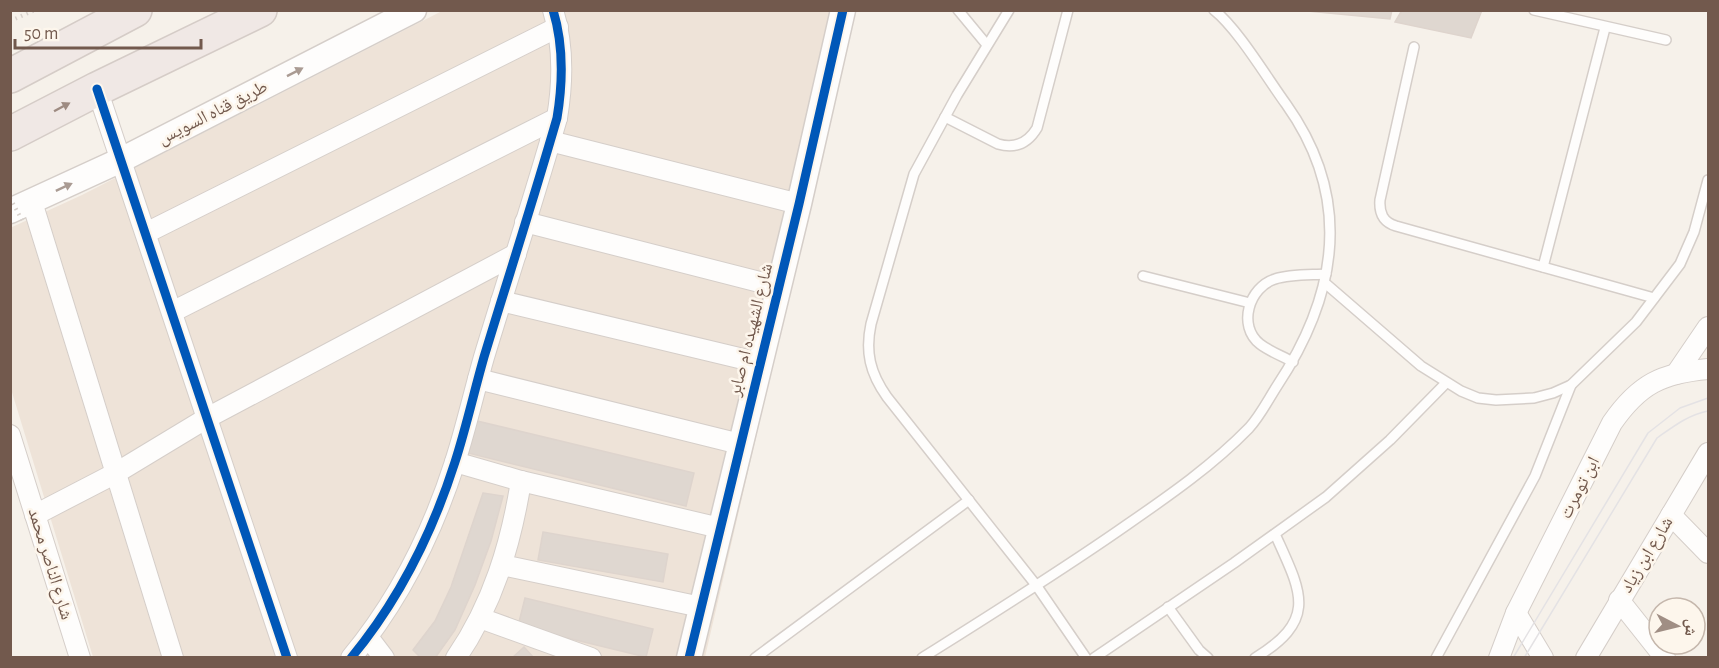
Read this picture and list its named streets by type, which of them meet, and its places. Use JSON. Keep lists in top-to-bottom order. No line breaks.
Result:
{"streets":{"street":["طريق قناه السويس","شارع الشهيده ام صابر","ابن تومرت","شارع ابن زياد","شارع الناصر محمد"]},"scale_bar":"50 m","north":"right"}
